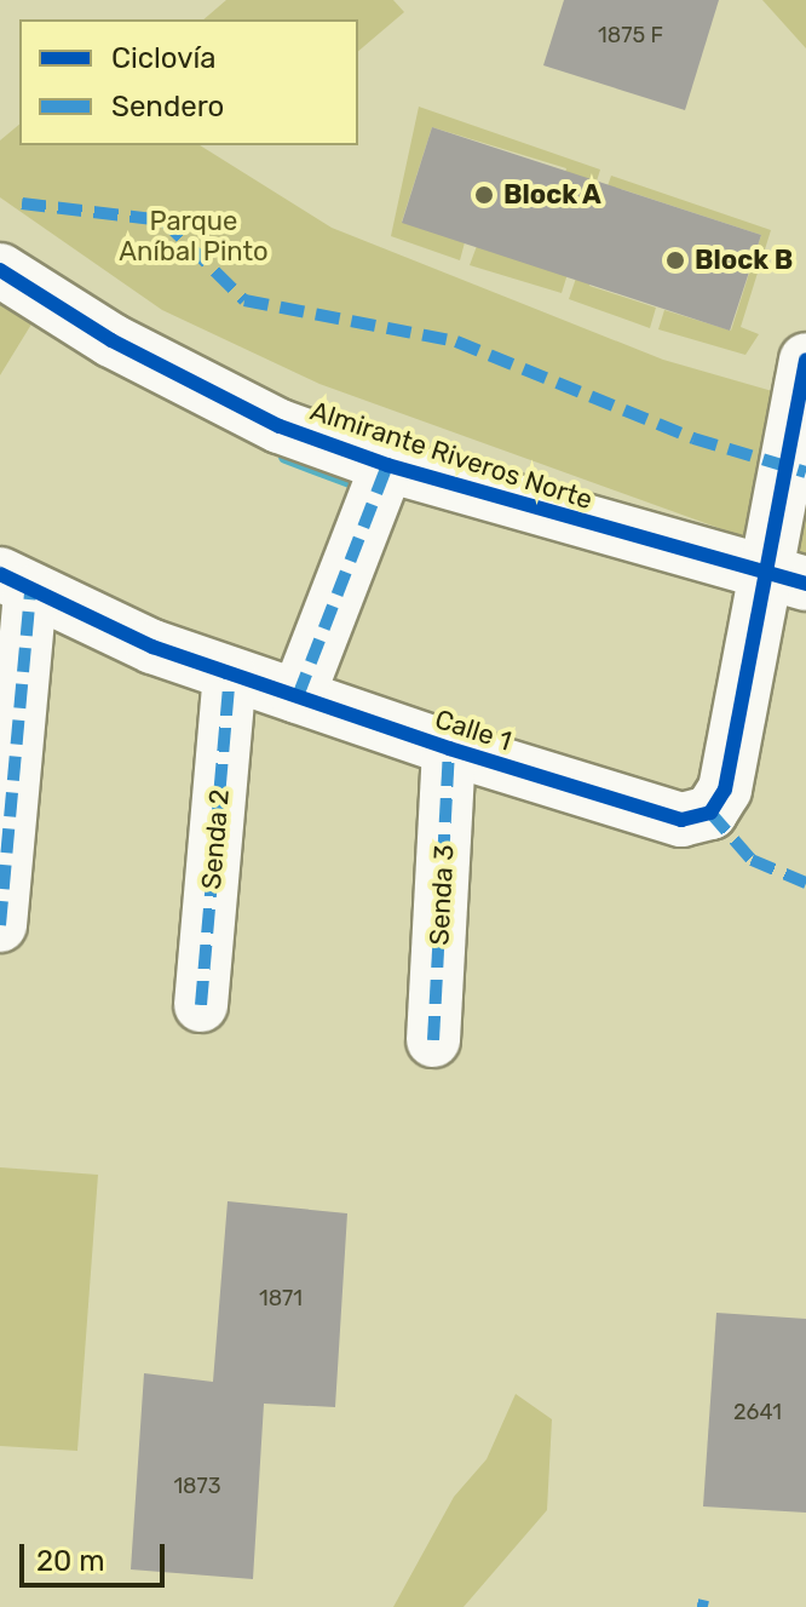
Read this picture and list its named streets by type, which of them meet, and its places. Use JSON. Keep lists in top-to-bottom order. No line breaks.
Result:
{"streets":{"street":["Almirante Riveros Norte","Calle 1","Senda 2","Senda 3"]},"crossings":[["Almirante Riveros Norte","Calle 1"],["Calle 1","Senda 2"],["Calle 1","Senda 3"]],"parks":["Parque Aníbal Pinto"],"places":["Block A","Block B"],"house_numbers":["1875 F","1871","2641","1873"],"legend":["Ciclovía","Sendero"],"scale_bar":"20 m"}
